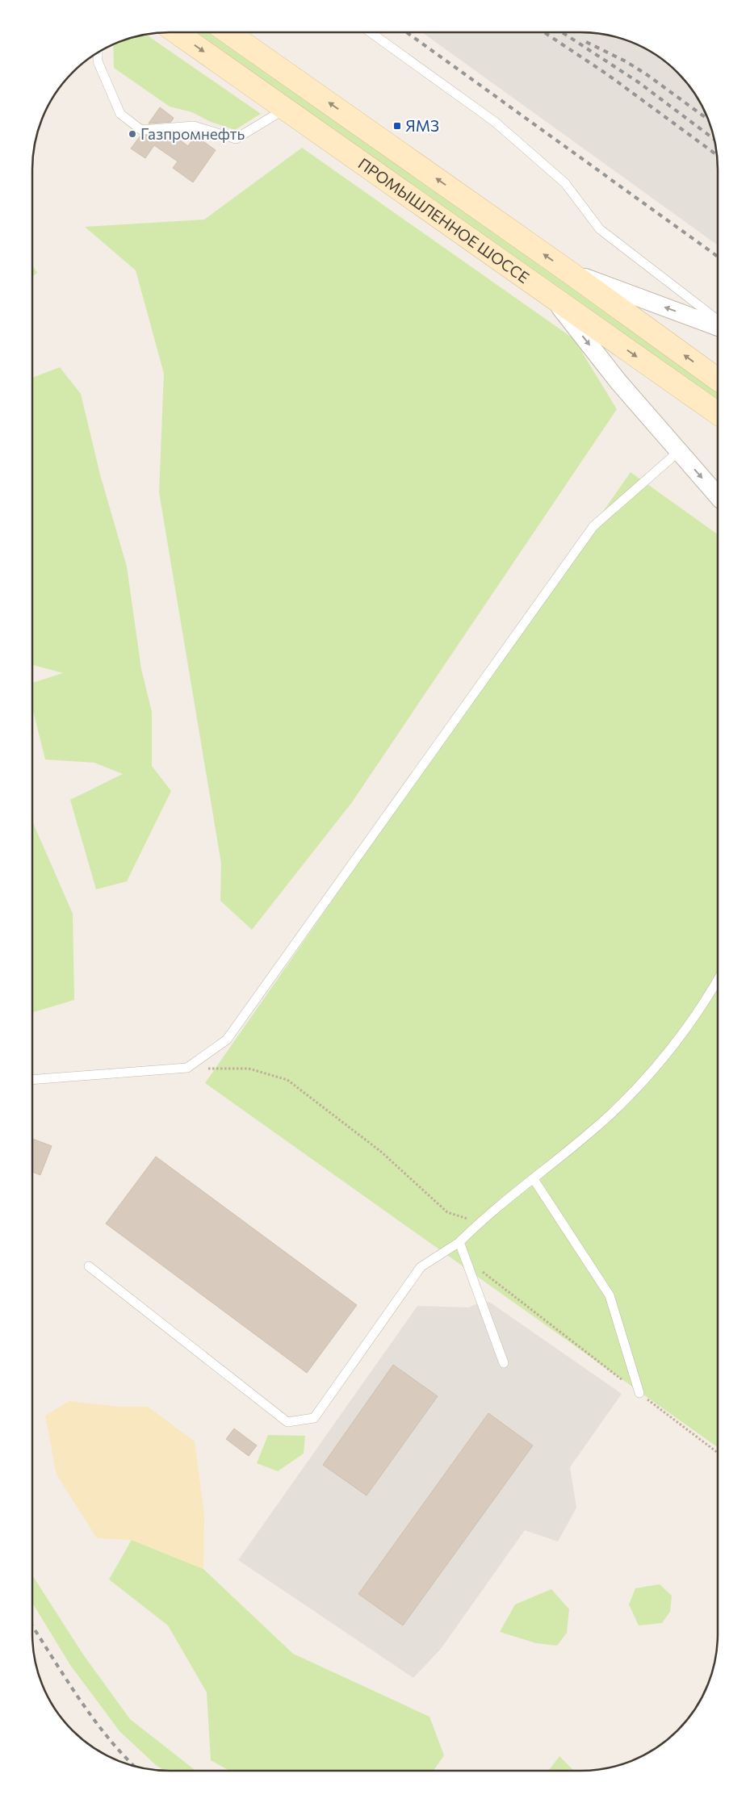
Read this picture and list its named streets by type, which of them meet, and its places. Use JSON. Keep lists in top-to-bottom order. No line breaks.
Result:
{"streets":{"main road":["ПРОМЫШЛЕННОЕ ШОССЕ"]},"places":{"transit":["ЯМЗ"],"other":["Газпромнефть"]}}
